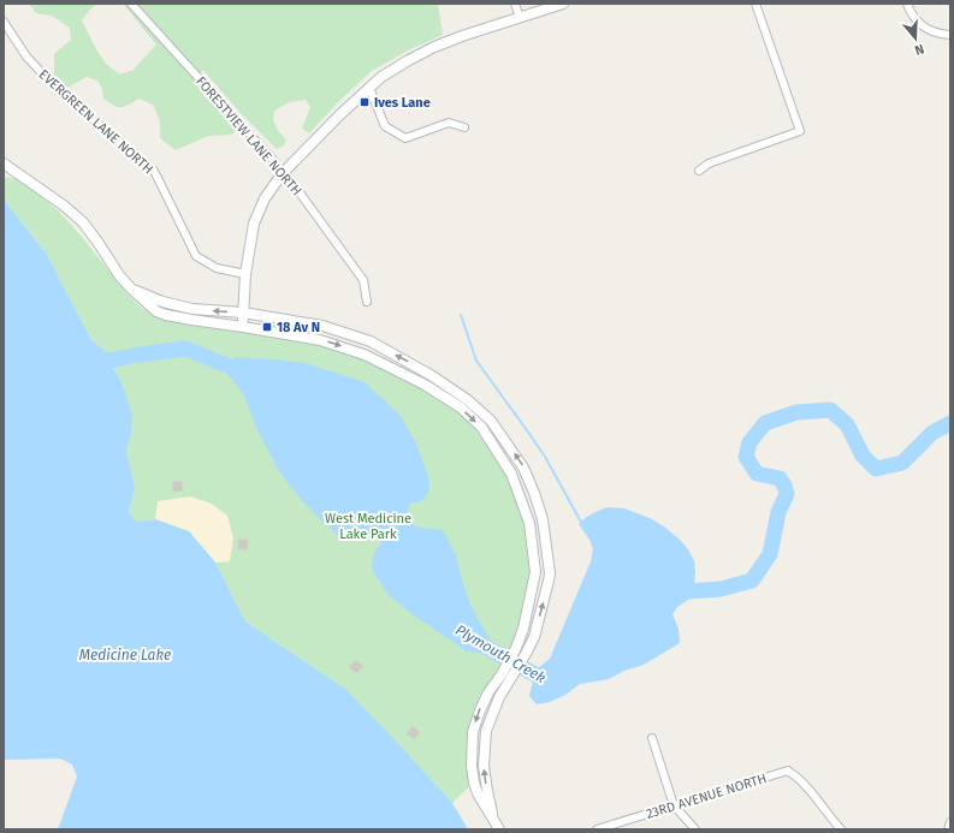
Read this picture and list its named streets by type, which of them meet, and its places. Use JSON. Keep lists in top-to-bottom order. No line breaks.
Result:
{"streets":{"street":["EVERGREEN LANE NORTH","FORESTVIEW LANE NORTH","23RD AVENUE NORTH"]},"water":["Plymouth Creek","Medicine Lake"],"parks":["West Medicine Lake Park"],"places":{"transit":["Ives Lane","18 Av N"]},"north":"bottom"}
